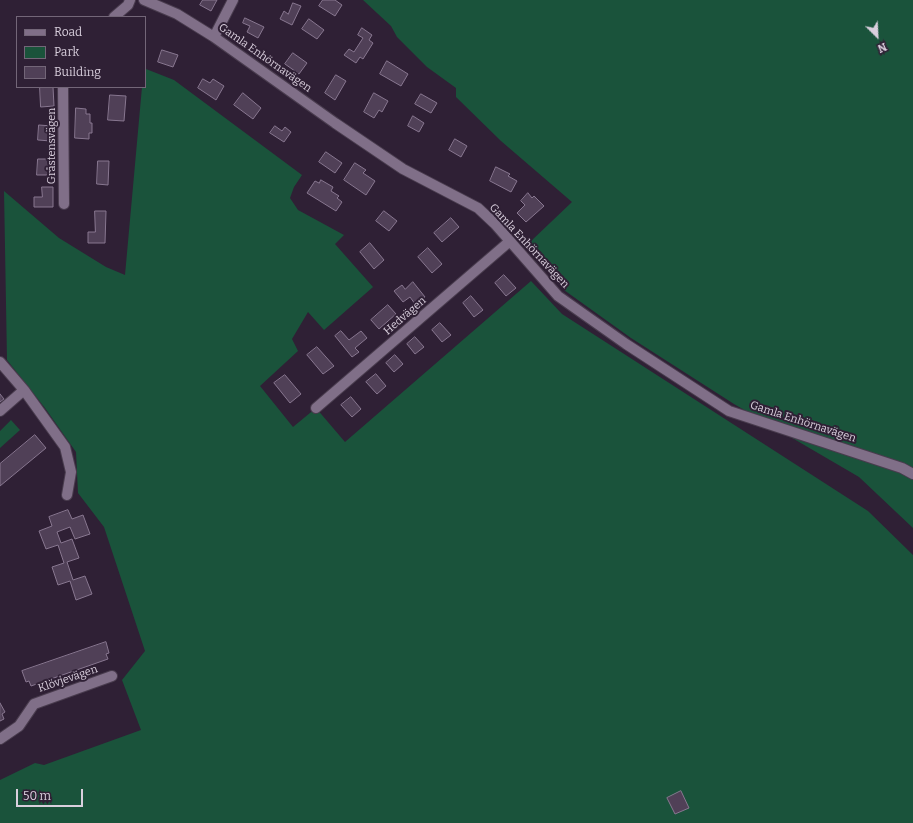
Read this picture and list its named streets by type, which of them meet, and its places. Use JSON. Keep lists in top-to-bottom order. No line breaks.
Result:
{"streets":{"street":["Gamla Enhörnavägen","Gråstensvägen","Hedvägen","Klövjevägen"]},"crossings":[["Gamla Enhörnavägen","Hedvägen"]],"legend":["Road","Park","Building"],"scale_bar":"50 m","north":"bottom right"}
